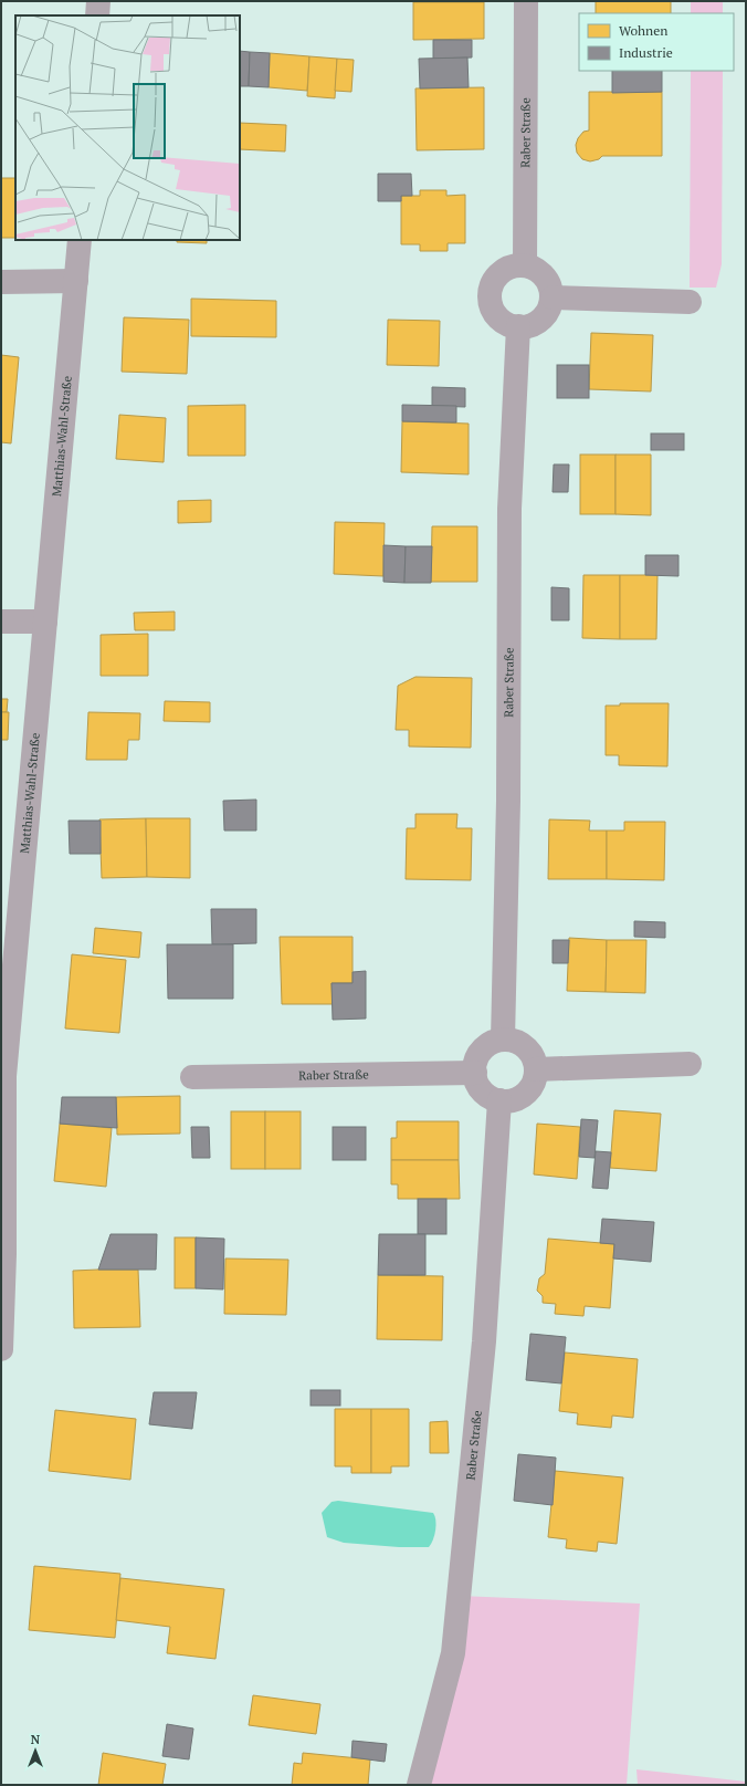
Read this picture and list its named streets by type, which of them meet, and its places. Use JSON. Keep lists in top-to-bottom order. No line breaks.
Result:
{"streets":{"street":["Raber Straße","Matthias-Wahl-Straße"]},"legend":["Wohnen","Industrie"],"north":"top"}
